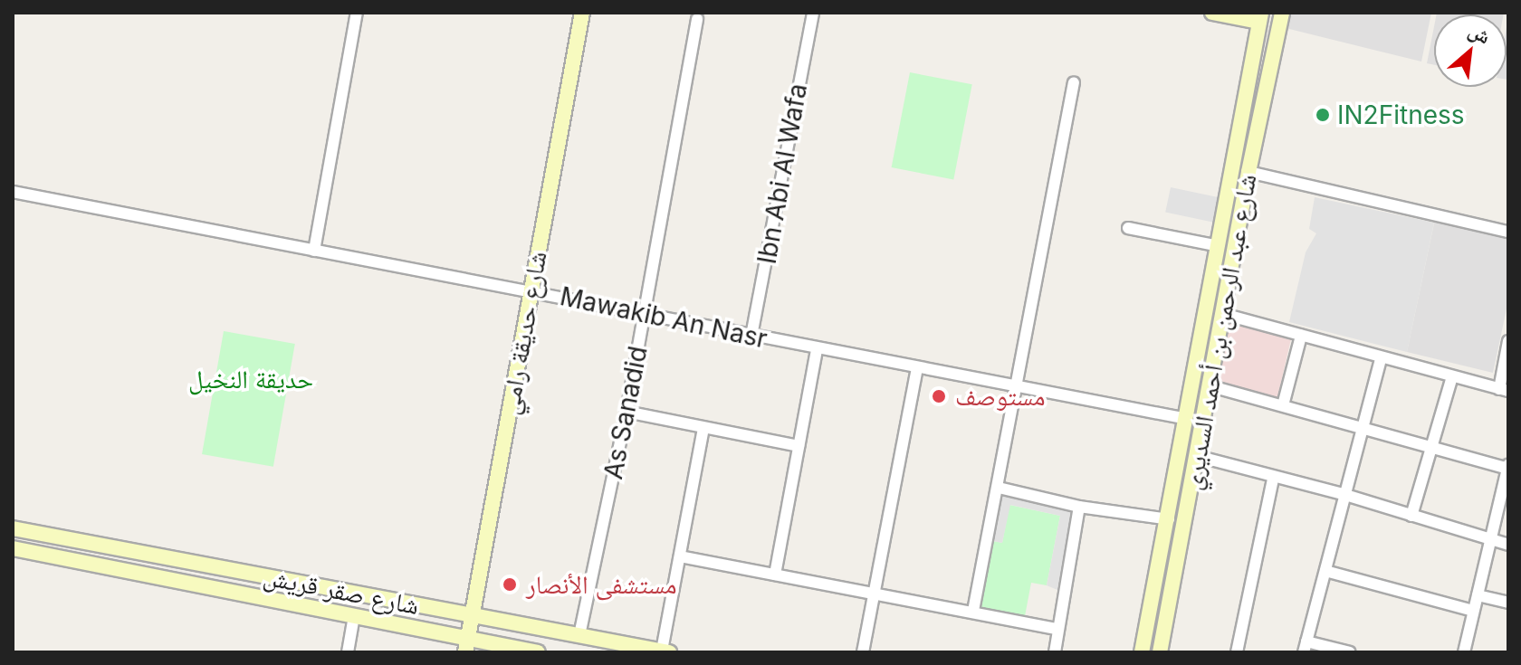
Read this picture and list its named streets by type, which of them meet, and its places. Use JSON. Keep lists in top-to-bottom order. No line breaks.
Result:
{"streets":{"street":["Ibn Abi Al Wafa","Mawakib An Nasr","شارع عبد الرحمن بن أحمد السديري","شارع حديقة رامي","As Sanadid","شارع صقر قريش"]},"crossings":[["Ibn Abi Al Wafa","Mawakib An Nasr"],["Mawakib An Nasr","شارع عبد الرحمن بن أحمد السديري"],["Mawakib An Nasr","شارع حديقة رامي"],["Mawakib An Nasr","As Sanadid"],["شارع حديقة رامي","شارع صقر قريش"],["As Sanadid","شارع صقر قريش"]],"parks":["حديقة النخيل"],"places":["IN2Fitness","مستوصف","مستشفى الأنصار"],"north":"top right"}
